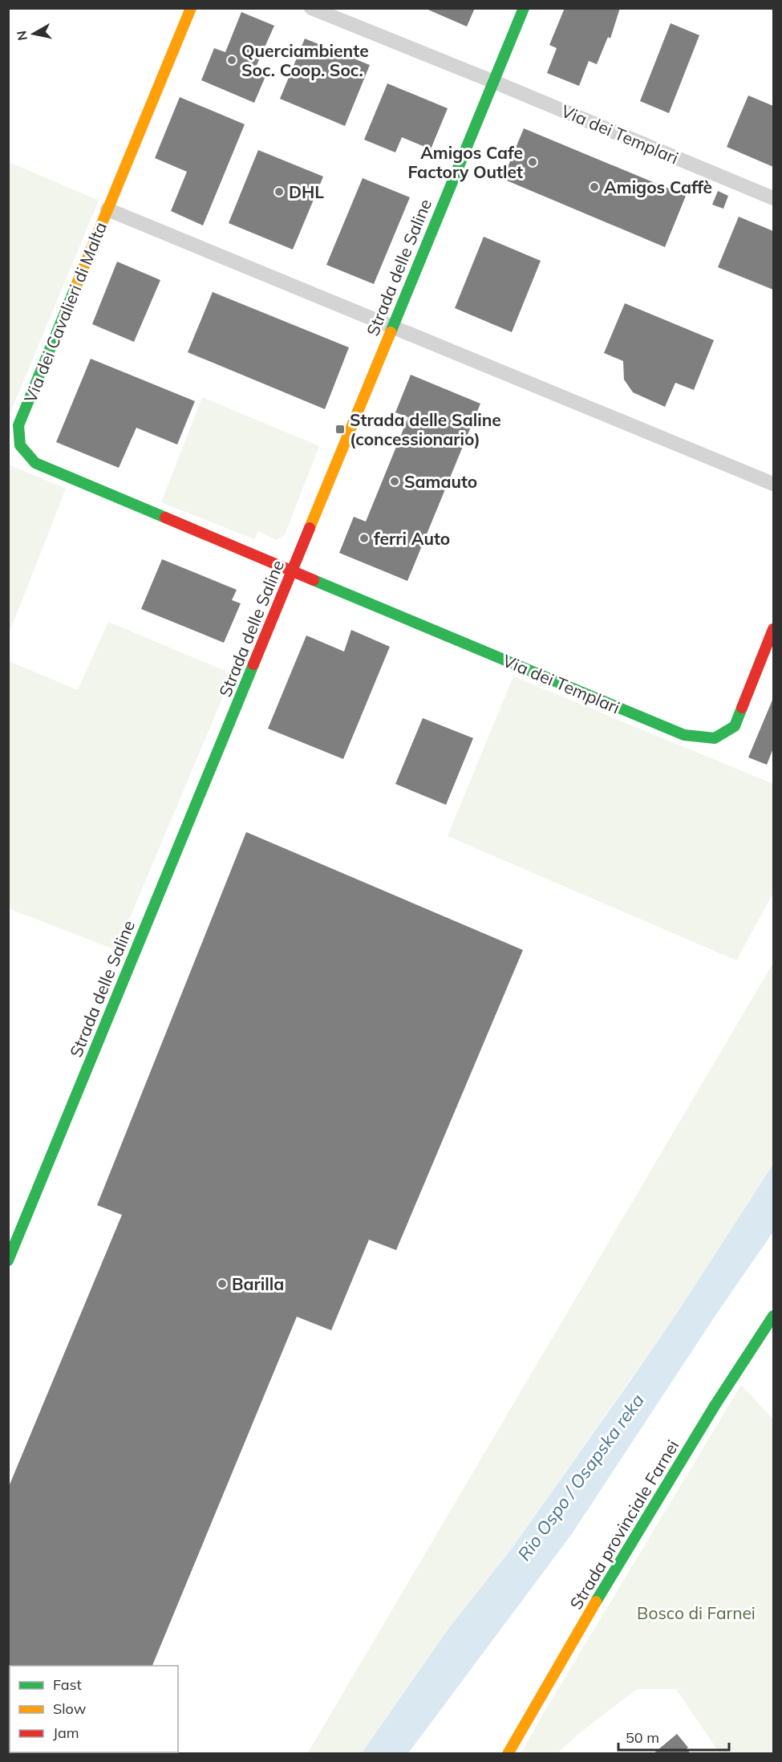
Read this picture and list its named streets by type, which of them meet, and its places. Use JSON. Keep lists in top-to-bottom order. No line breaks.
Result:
{"streets":{"street":["Via dei Templari","Strada delle Saline","Via dei Cavalieri di Malta","Strada provinciale Farnei"]},"crossings":[["Via dei Templari","Strada delle Saline"],["Via dei Templari","Via dei Cavalieri di Malta"],["Strada delle Saline","Via dei Cavalieri di Malta"]],"water":["Rio Ospo / Osapska reka"],"parks":["Bosco di Farnei"],"places":{"other":["Querciambiente Soc. Coop. Soc.","Amigos Cafe Factory Outlet","Amigos Caffè","DHL","Samauto","ferri Auto","Barilla"],"transit":["Strada delle Saline (concessionario)"]},"legend":["Fast","Slow","Jam"],"scale_bar":"50 m","north":"left"}
